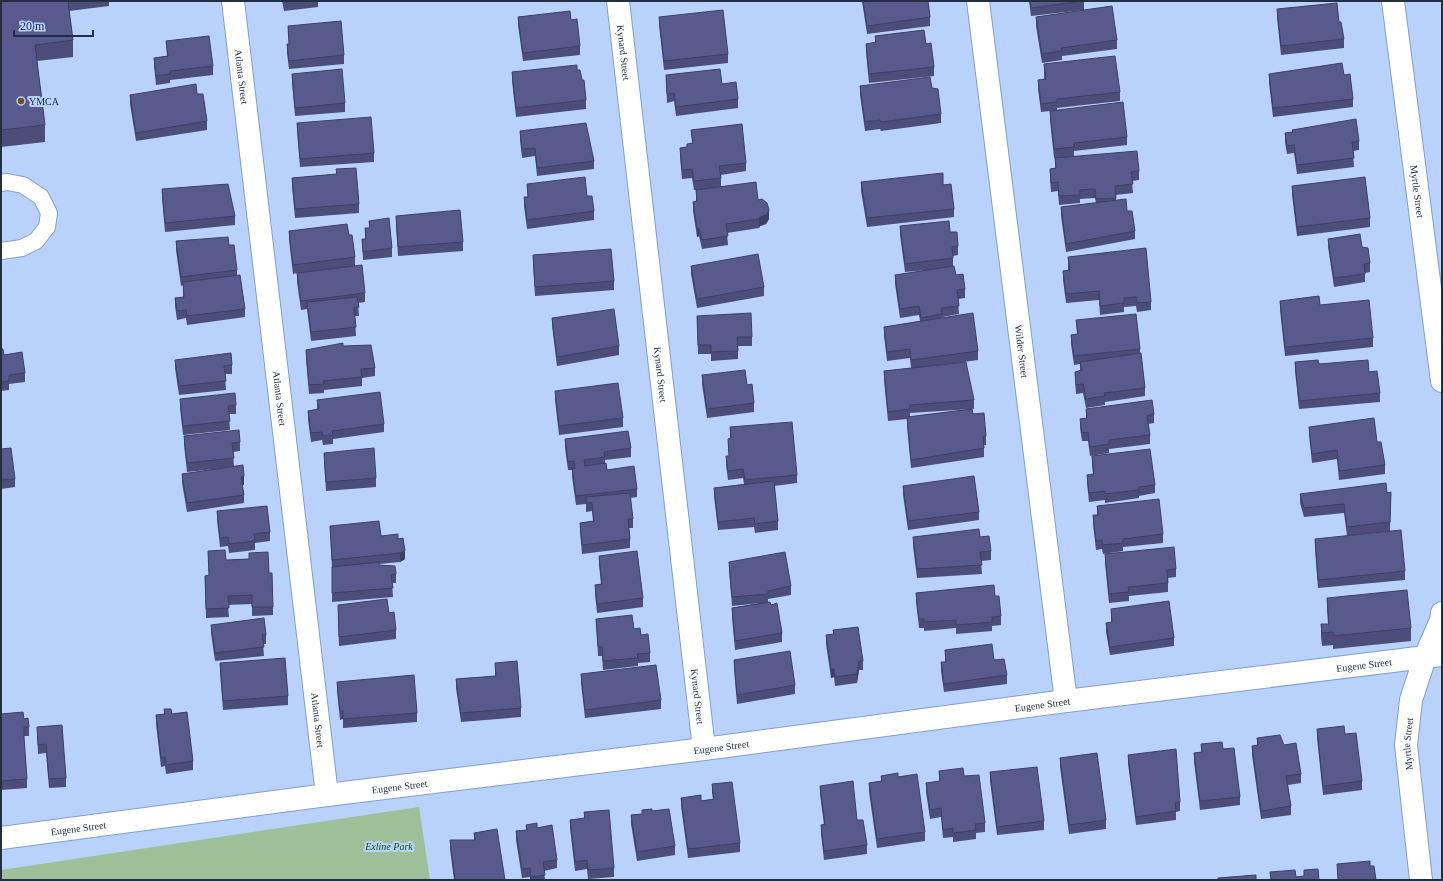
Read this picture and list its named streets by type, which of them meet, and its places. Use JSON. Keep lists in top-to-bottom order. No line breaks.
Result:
{"streets":{"street":["Kynard Street","Atlanta Street","Myrtle Street","Wilder Street","Eugene Street"]},"crossings":[["Kynard Street","Eugene Street"],["Atlanta Street","Eugene Street"],["Myrtle Street","Eugene Street"],["Wilder Street","Eugene Street"]],"parks":["Exline Park"],"places":["YMCA"],"scale_bar":"20 m"}
